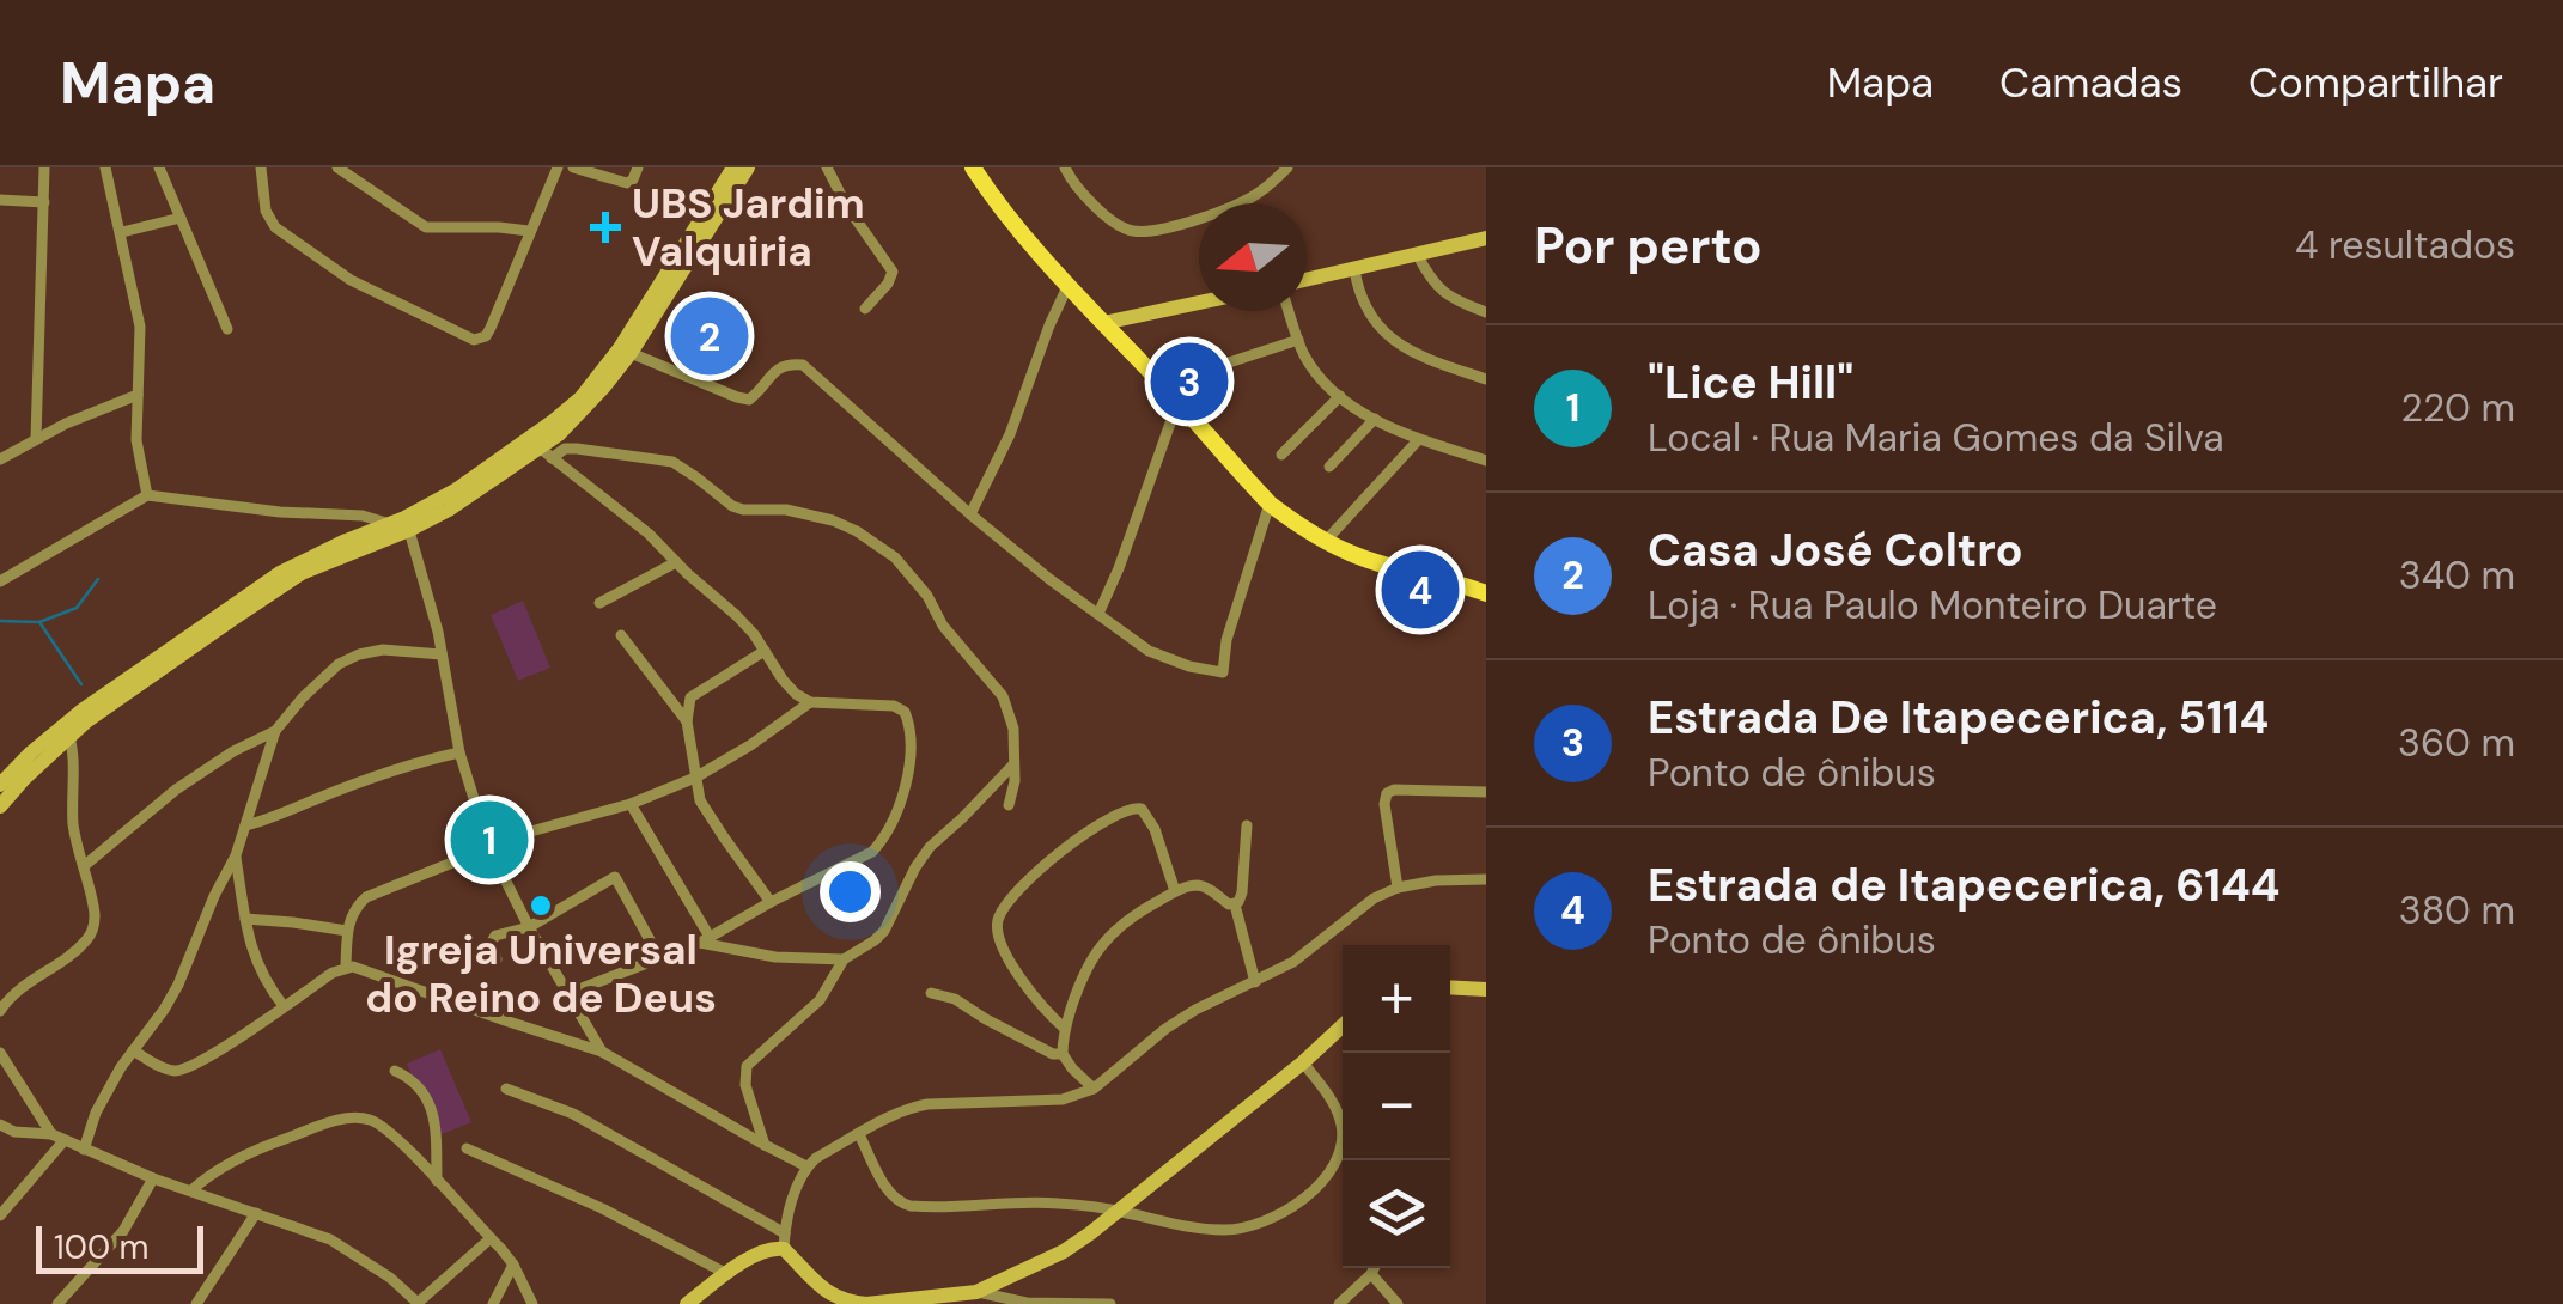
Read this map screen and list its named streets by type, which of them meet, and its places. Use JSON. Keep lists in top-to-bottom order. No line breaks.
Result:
{"places":{"health":["UBS Jardim Valquiria"],"other":["Igreja Universal do Reino de Deus"]},"scale_bar":"100 m","north":"left","page":{"header":"Mapa","nav":["Mapa","Camadas","Compartilhar"],"heading":["Por perto","4 resultados"],"pins":["2","3","4","1"],"list":[{"mark":"1","name":"\"Lice Hill\"","note":"Local · Rua Maria Gomes da Silva","value":"220 m"},{"mark":"2","name":"Casa José Coltro","note":"Loja · Rua Paulo Monteiro Duarte","value":"340 m"},{"mark":"3","name":"Estrada De Itapecerica, 5114","note":"Ponto de ônibus","value":"360 m"},{"mark":"4","name":"Estrada de Itapecerica, 6144","note":"Ponto de ônibus","value":"380 m"}],"map_buttons":["+","−"],"scale":"100 m"}}
